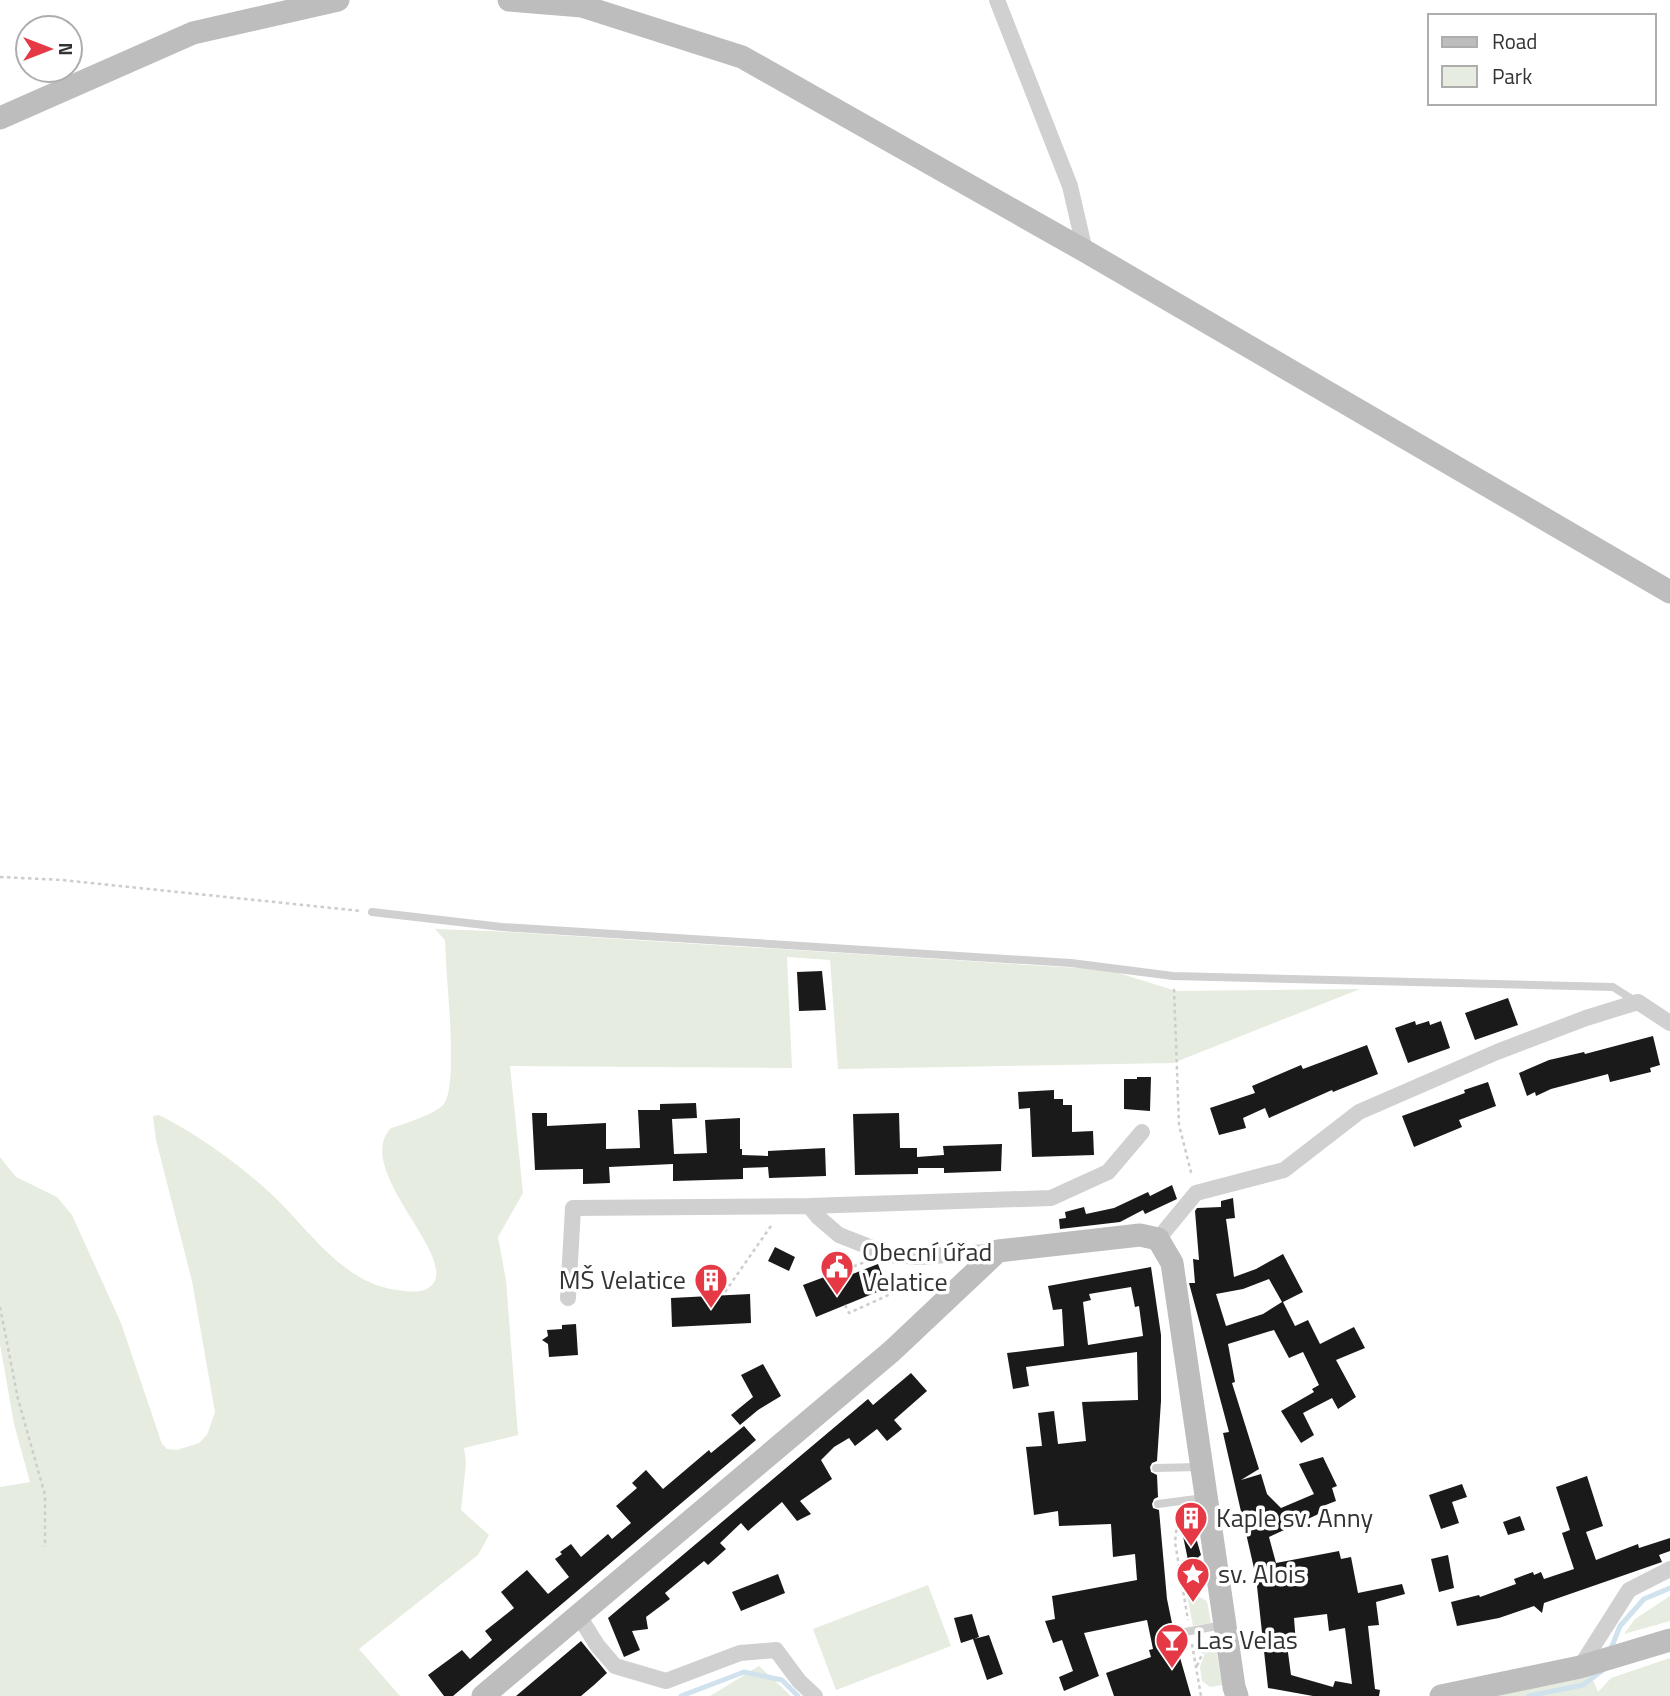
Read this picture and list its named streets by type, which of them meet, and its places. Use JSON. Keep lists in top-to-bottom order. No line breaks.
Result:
{"places":{"public building":["Obecní úřad Velatice"],"building":["MŠ Velatice","Kaple sv. Anny"],"place":["sv. Alois"],"bar":["Las Velas"]},"legend":["Road","Park"],"north":"right"}
